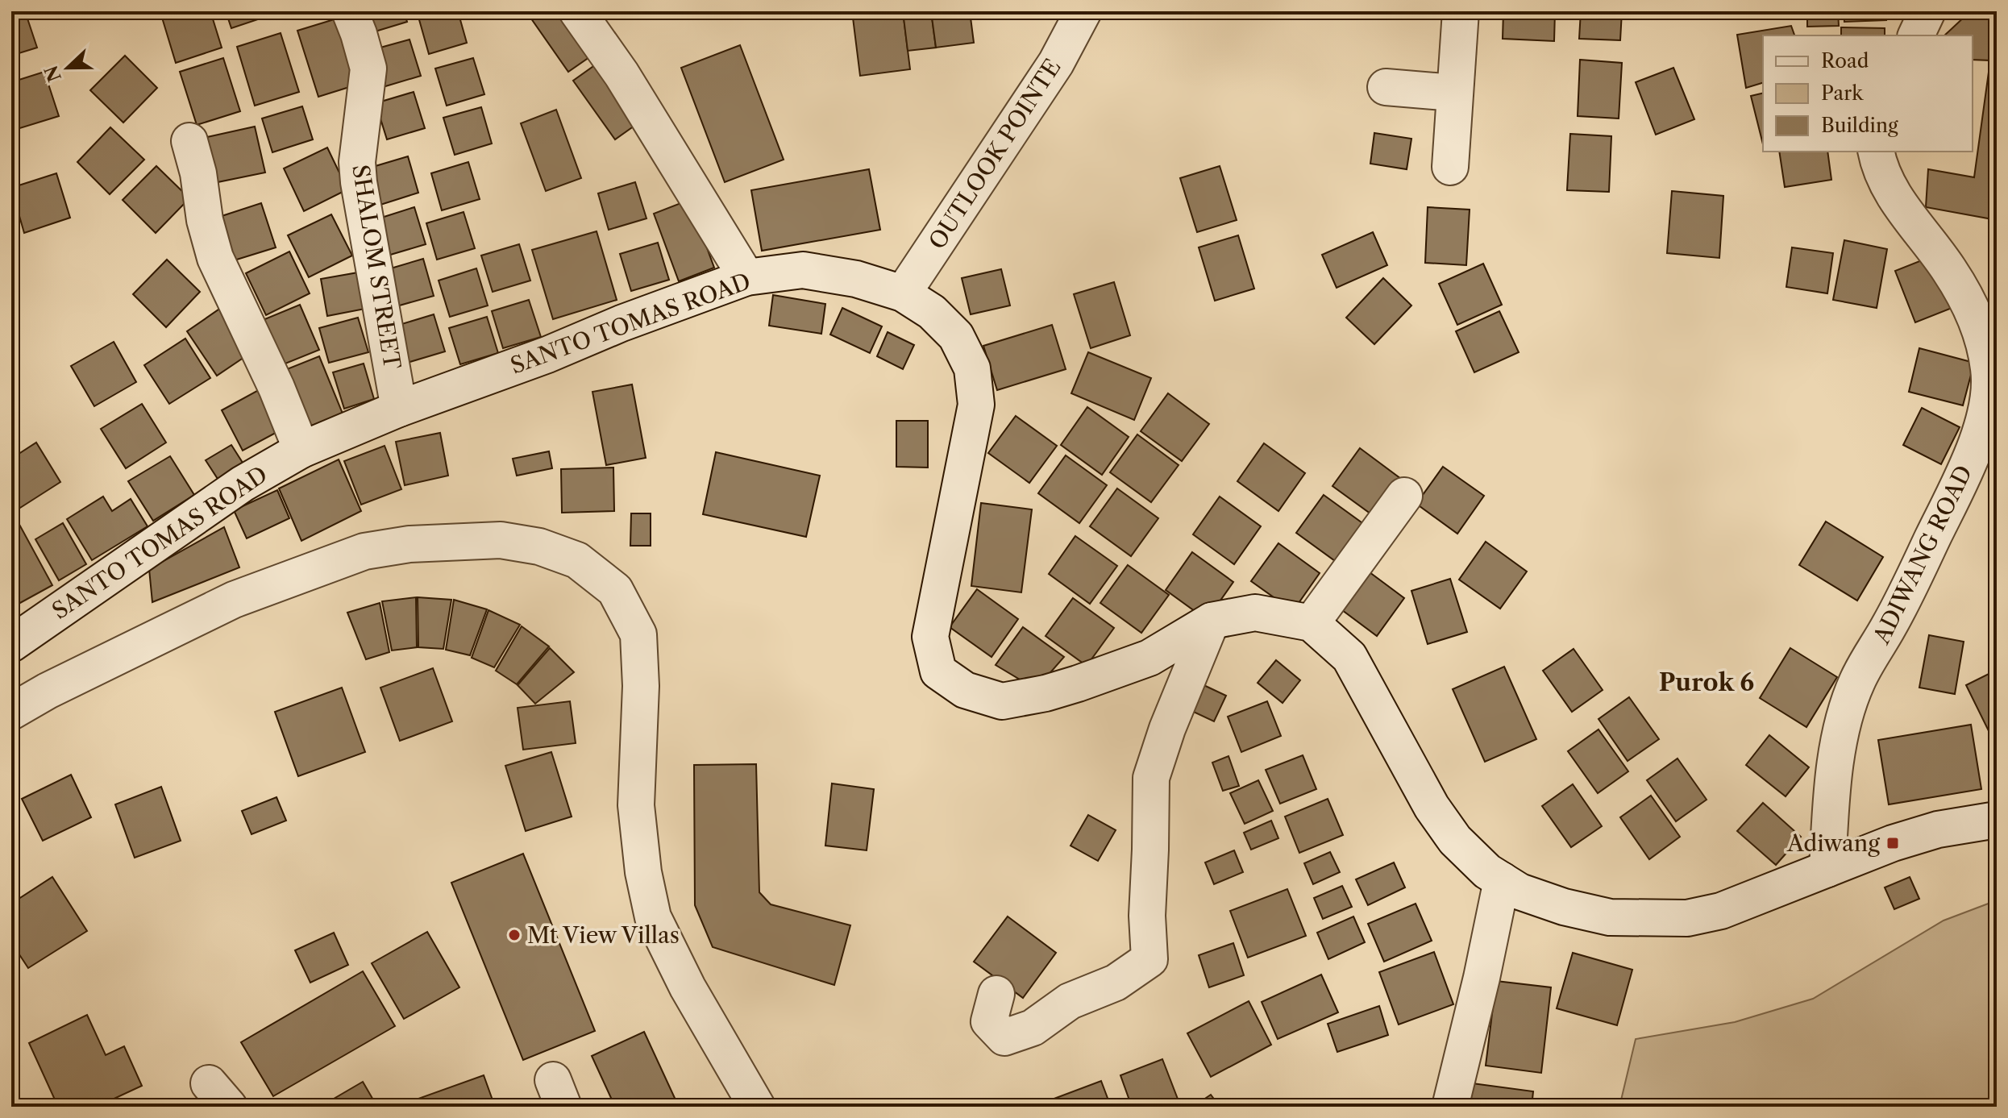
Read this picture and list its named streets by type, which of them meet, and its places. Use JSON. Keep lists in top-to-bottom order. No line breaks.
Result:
{"streets":{"street":["OUTLOOK POINTE","SHALOM STREET","SANTO TOMAS ROAD","ADIWANG ROAD"]},"crossings":[["OUTLOOK POINTE","SANTO TOMAS ROAD"],["SHALOM STREET","SANTO TOMAS ROAD"]],"districts":["Purok 6"],"places":{"transit":["Adiwang"],"other":["Mt View Villas"]},"legend":["Road","Park","Building"],"north":"left"}
